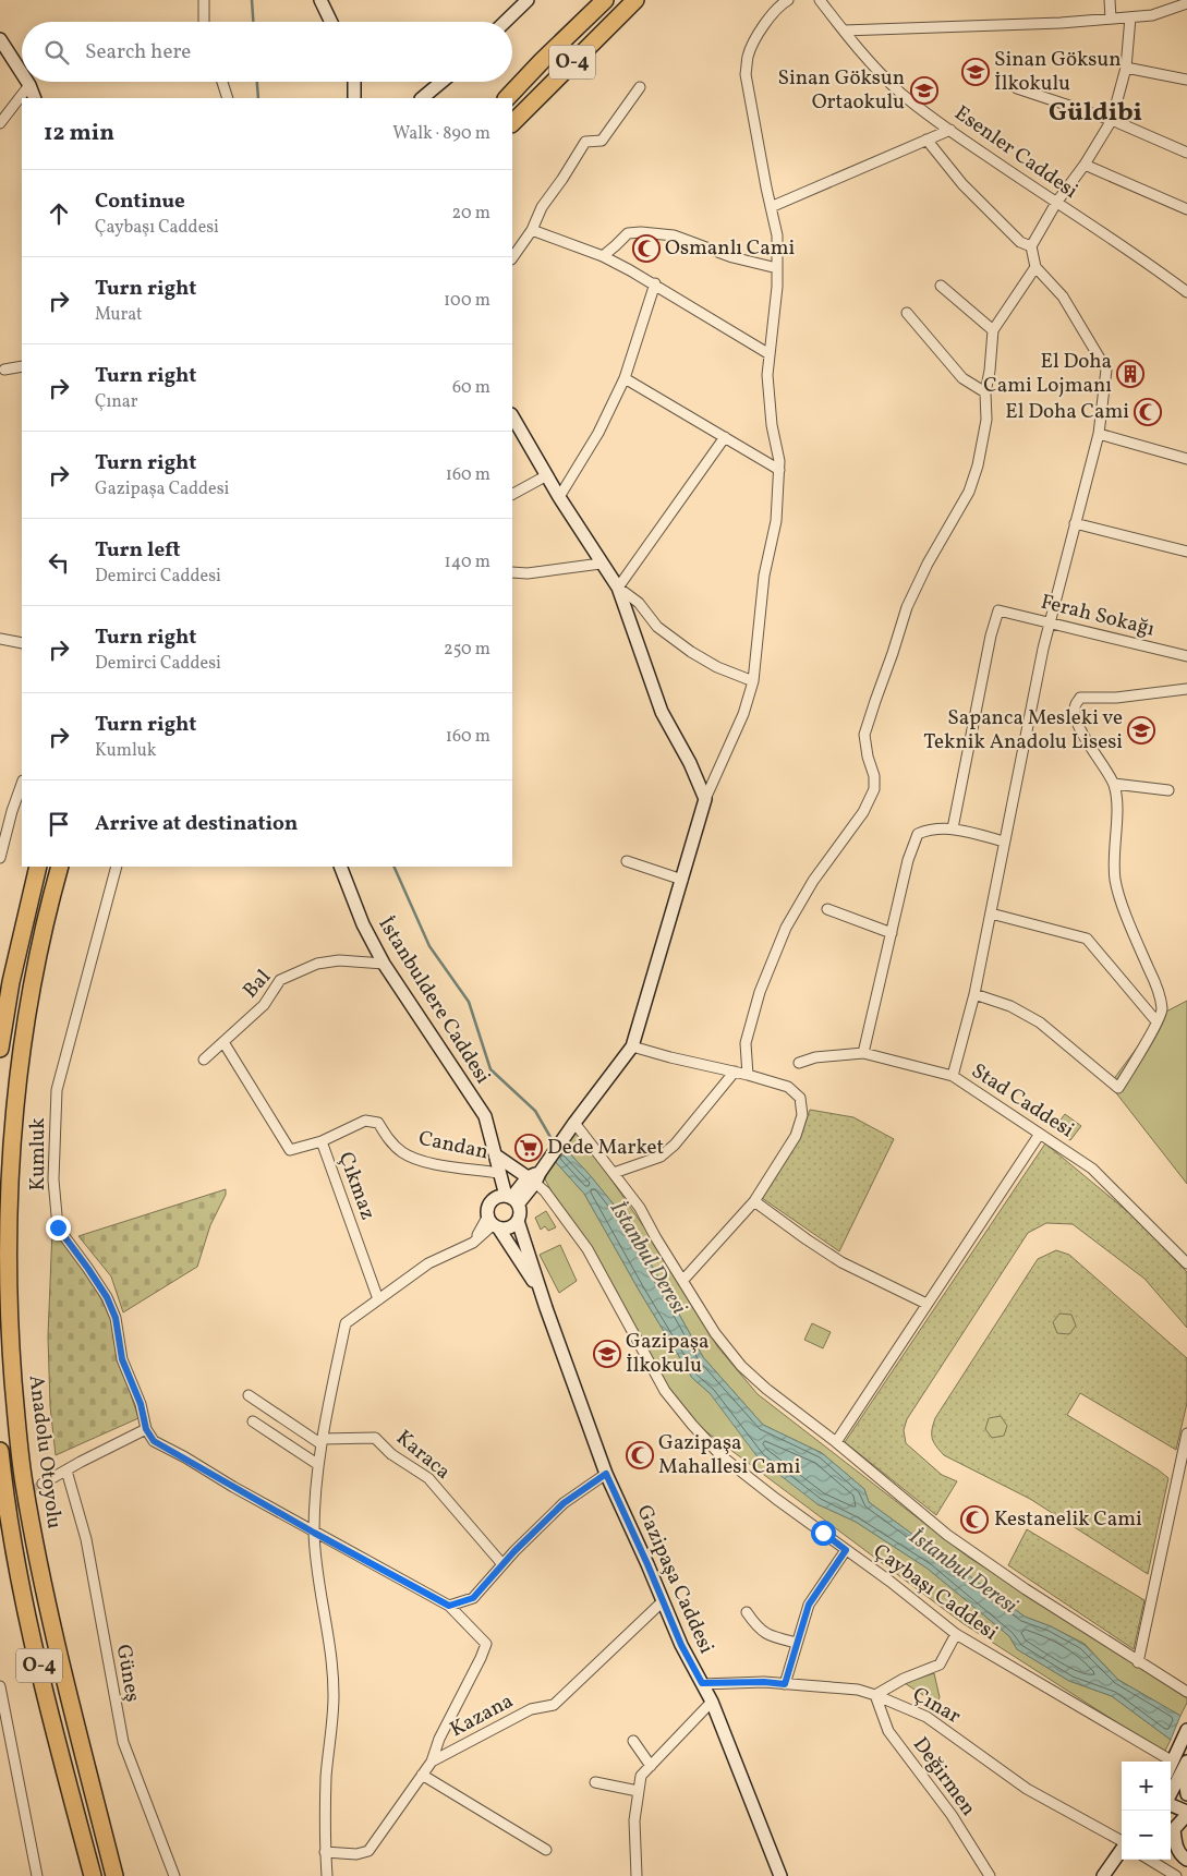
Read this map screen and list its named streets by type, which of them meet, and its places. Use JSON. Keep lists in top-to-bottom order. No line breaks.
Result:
{"streets":{"highway":["O-4","Anadolu Otoyolu"],"street":["Esenler Caddesi","Ferah Sokağı","Bal","İstanbuldere Caddesi","Stad Caddesi","Candan","Kumluk","Çıkmaz","Karaca","Gazipaşa Caddesi","Çaybaşı Caddesi","Güneş","Çınar","Kazana","Değirmen"]},"crossings":[["Bal","İstanbuldere Caddesi"],["Bal","Çıkmaz"],["İstanbuldere Caddesi","Candan"],["İstanbuldere Caddesi","Gazipaşa Caddesi"],["Candan","Çıkmaz"],["Gazipaşa Caddesi","Çınar"],["Gazipaşa Caddesi","Kazana"],["Çınar","Değirmen"]],"districts":["Güldibi"],"water":["İstanbul Deresi"],"places":{"school or university":["Sinan Göksun İlkokulu","Sinan Göksun Ortaokulu","Sapanca Mesleki ve Teknik Anadolu Lisesi","Gazipaşa İlkokulu"],"mosque":["Osmanlı Cami","El Doha Cami","Gazipaşa Mahallesi Cami","Kestanelik Cami"],"building":["El Doha Cami Lojmanı"],"supermarket":["Dede Market"]},"page":{"search":"Search here","heading":["12 min","Walk · 890 m"],"list":[["Continue","Çaybaşı Caddesi","20 m"],["Turn right","Murat","100 m"],["Turn right","Çınar","60 m"],["Turn right","Gazipaşa Caddesi","160 m"],["Turn left","Demirci Caddesi","140 m"],["Turn right","Demirci Caddesi","250 m"],["Turn right","Kumluk","160 m"],"Arrive at destination"],"map_buttons":["+","−"]}}
